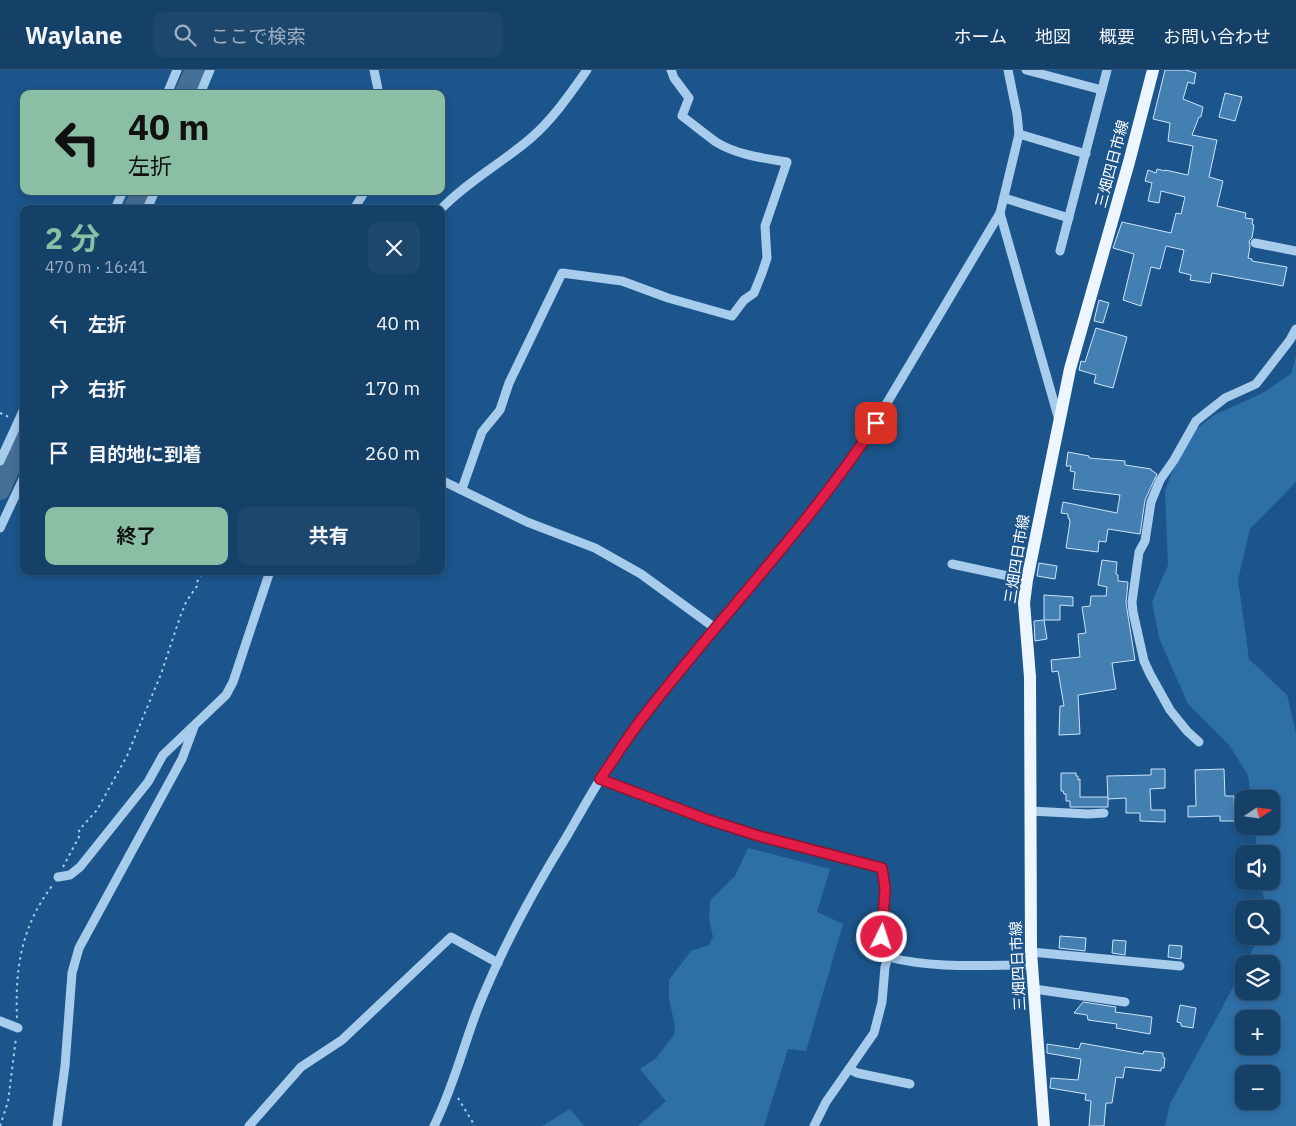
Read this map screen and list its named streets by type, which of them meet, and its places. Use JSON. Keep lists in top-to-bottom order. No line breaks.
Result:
{"streets":{"main road":["三畑四日市線"]},"north":"right","page":{"header":"Waylane","search":"ここで検索","nav":["ホーム","地図","概要","お問い合わせ"],"turn":["40 m","左折"],"heading":["2 分","470 m · 16:41"],"list":[{"name":"左折","value":"40 m"},{"name":"右折","value":"170 m"},{"name":"目的地に到着","value":"260 m"}],"buttons":["終了","共有"],"map_buttons":["+","−"]}}
